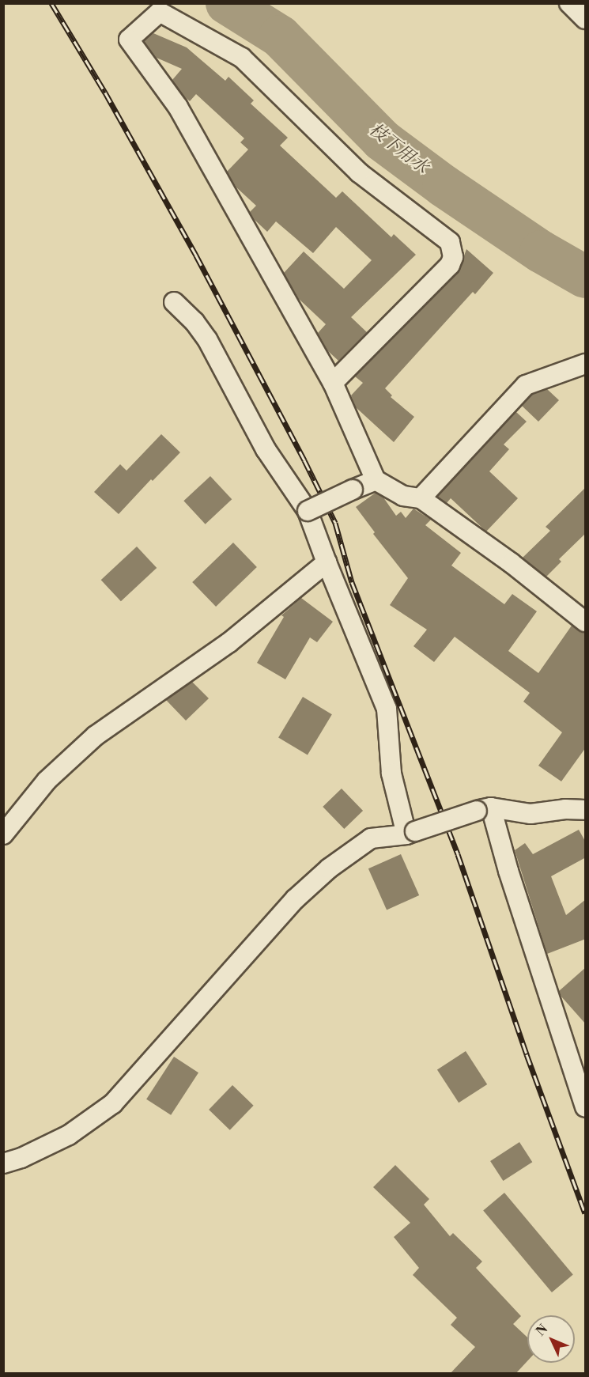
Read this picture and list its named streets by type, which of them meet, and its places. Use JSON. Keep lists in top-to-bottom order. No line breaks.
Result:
{"water":["枝下用水"],"north":"top left"}
